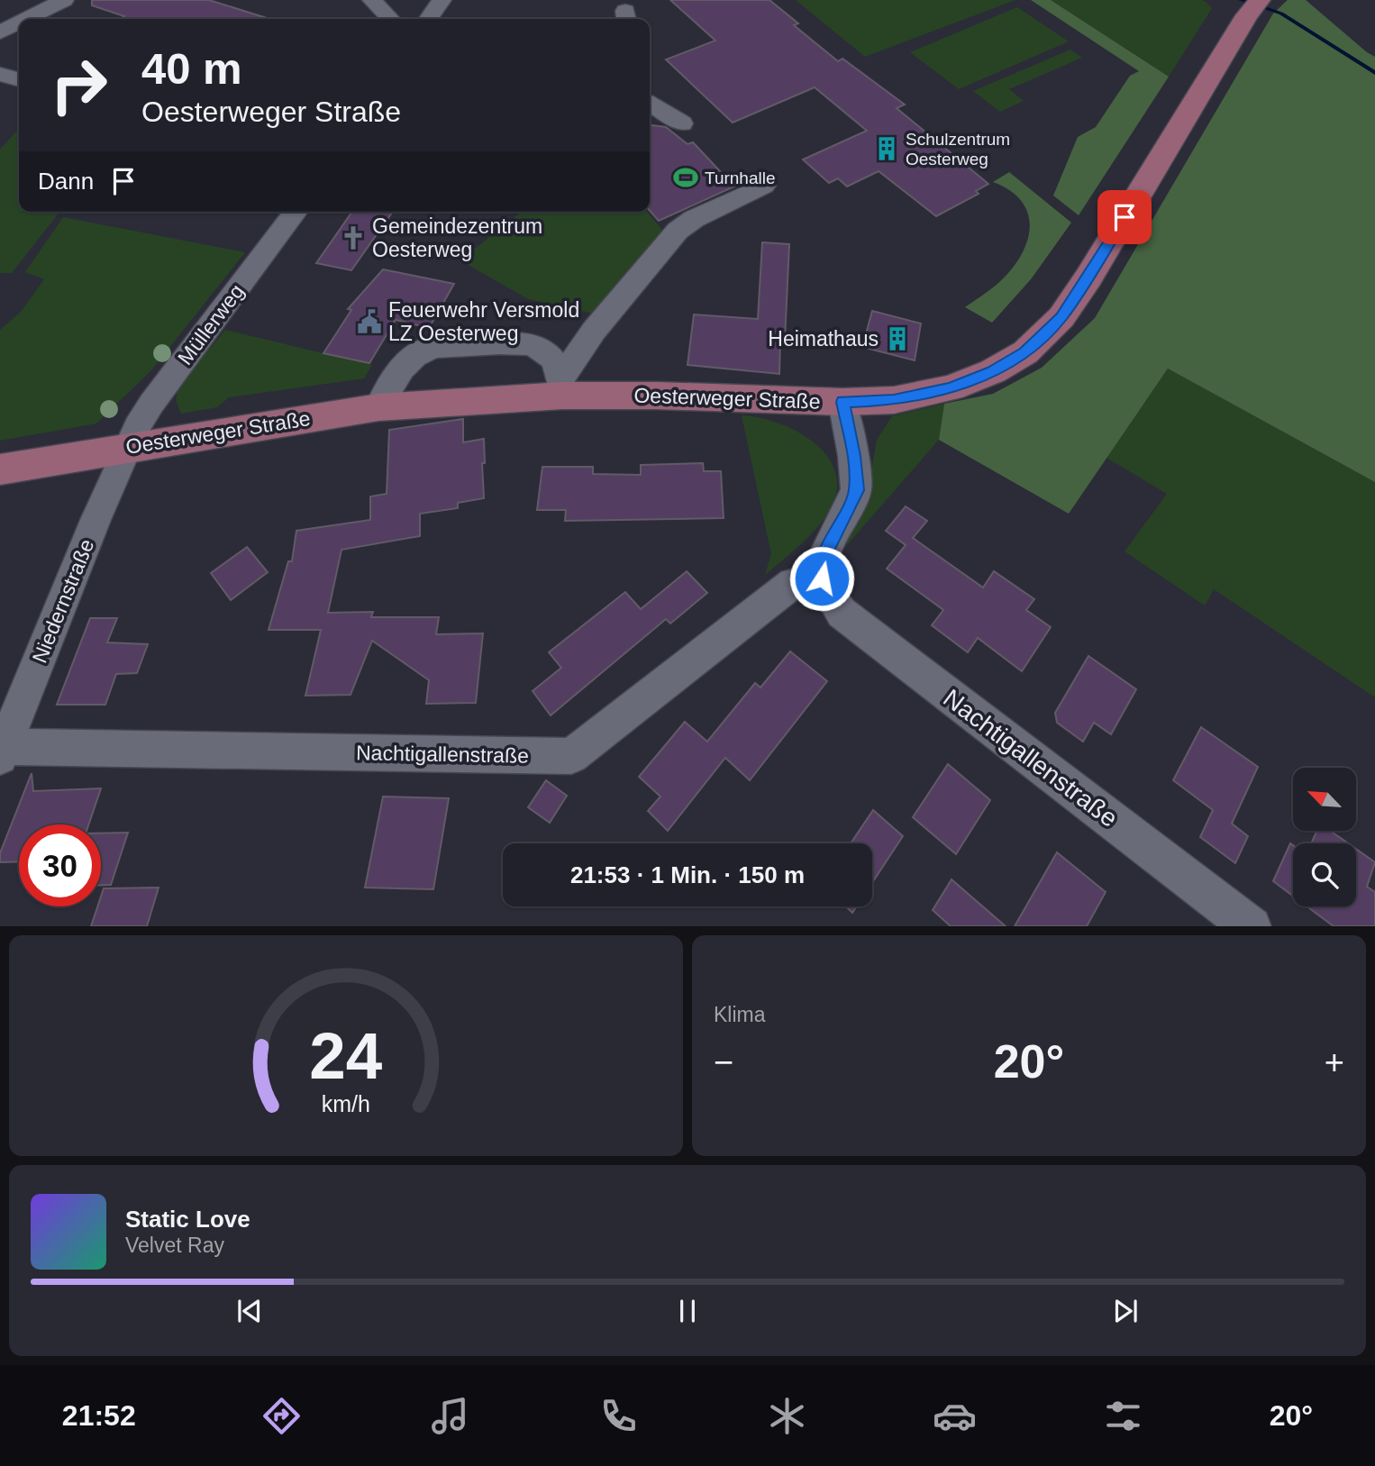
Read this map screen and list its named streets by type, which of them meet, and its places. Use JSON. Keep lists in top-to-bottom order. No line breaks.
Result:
{"streets":{"main road":["Oesterweger Straße"],"street":["Müllerweg","Niedernstraße","Nachtigallenstraße"]},"crossings":[["Müllerweg","Oesterweger Straße"],["Müllerweg","Niedernstraße"],["Oesterweger Straße","Niedernstraße"],["Niedernstraße","Nachtigallenstraße"]],"places":{"building":["Schulzentrum Oesterweg","Heimathaus"],"sports":["Turnhalle"],"church":["Gemeindezentrum Oesterweg"],"public building":["Feuerwehr Versmold LZ Oesterweg"]},"north":"top left","page":{"turn":["40 m","Oesterweger Straße"],"then":"Dann","limit":"30","trip":"21:53 · 1 Min. · 150 m","tile":"Klima","heat":["−","20°","+"],"song":["Static Love","Velvet Ray"],"tabs":["21:52","20°"],"gauge":["24","km/h"]}}
